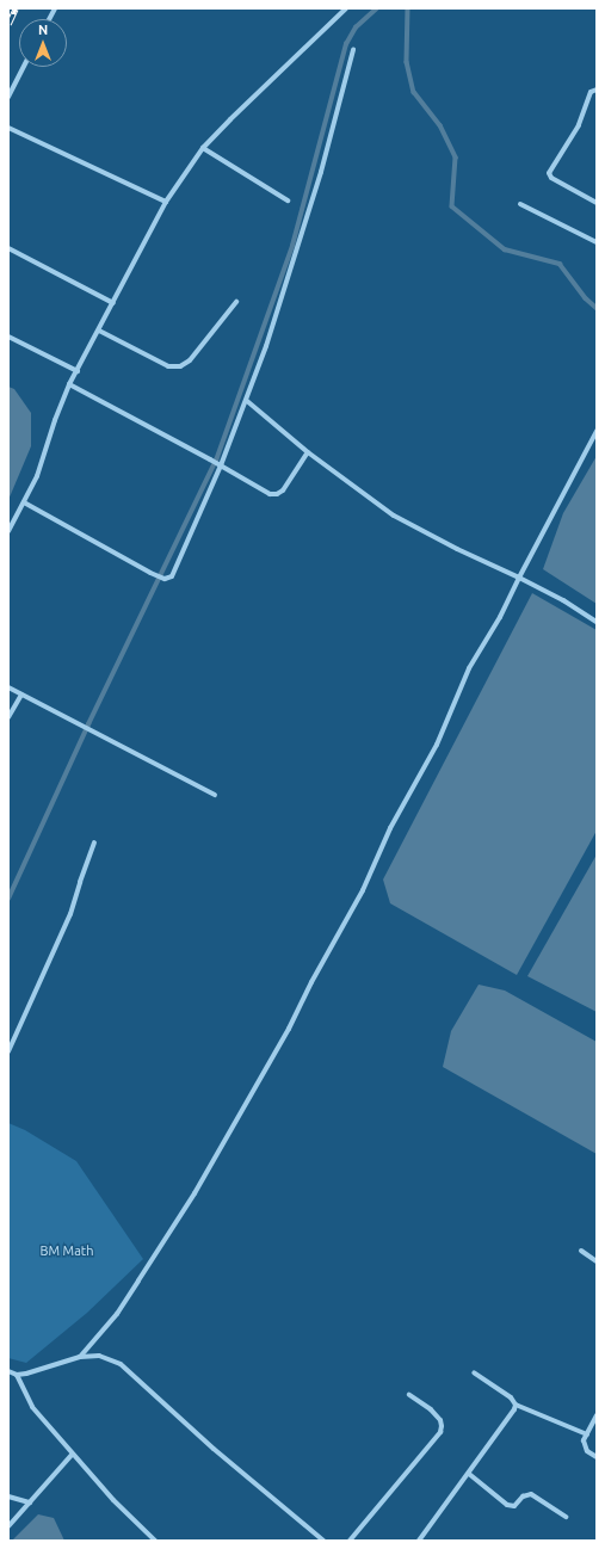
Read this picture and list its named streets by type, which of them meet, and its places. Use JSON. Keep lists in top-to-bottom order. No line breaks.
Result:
{"parks":["BM Math"],"north":"top"}
